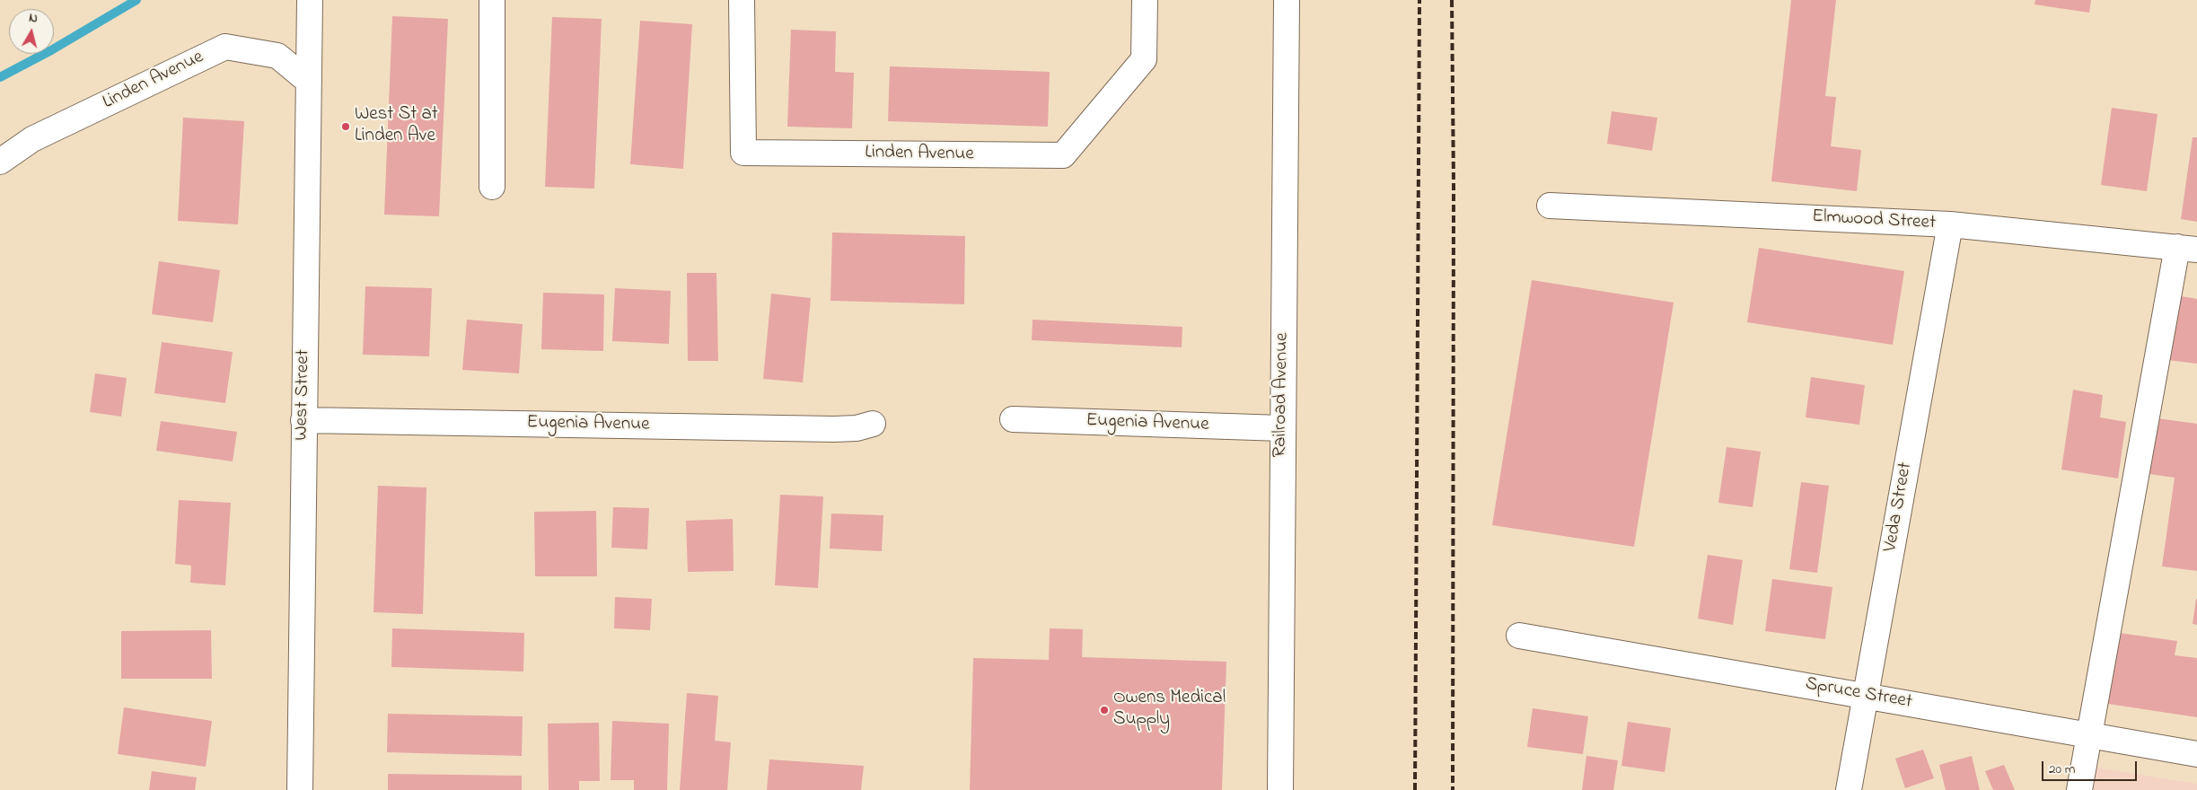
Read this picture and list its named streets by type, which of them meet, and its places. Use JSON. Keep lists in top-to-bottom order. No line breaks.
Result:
{"streets":{"street":["Linden Avenue","Elmwood Street","West Street","Railroad Avenue","Eugenia Avenue","Veda Street","Spruce Street"]},"crossings":[["Linden Avenue","West Street"],["Elmwood Street","Veda Street"],["West Street","Eugenia Avenue"],["Railroad Avenue","Eugenia Avenue"],["Veda Street","Spruce Street"]],"places":["West St at Linden Ave","Owens Medical Supply"],"scale_bar":"20 m","north":"top"}
